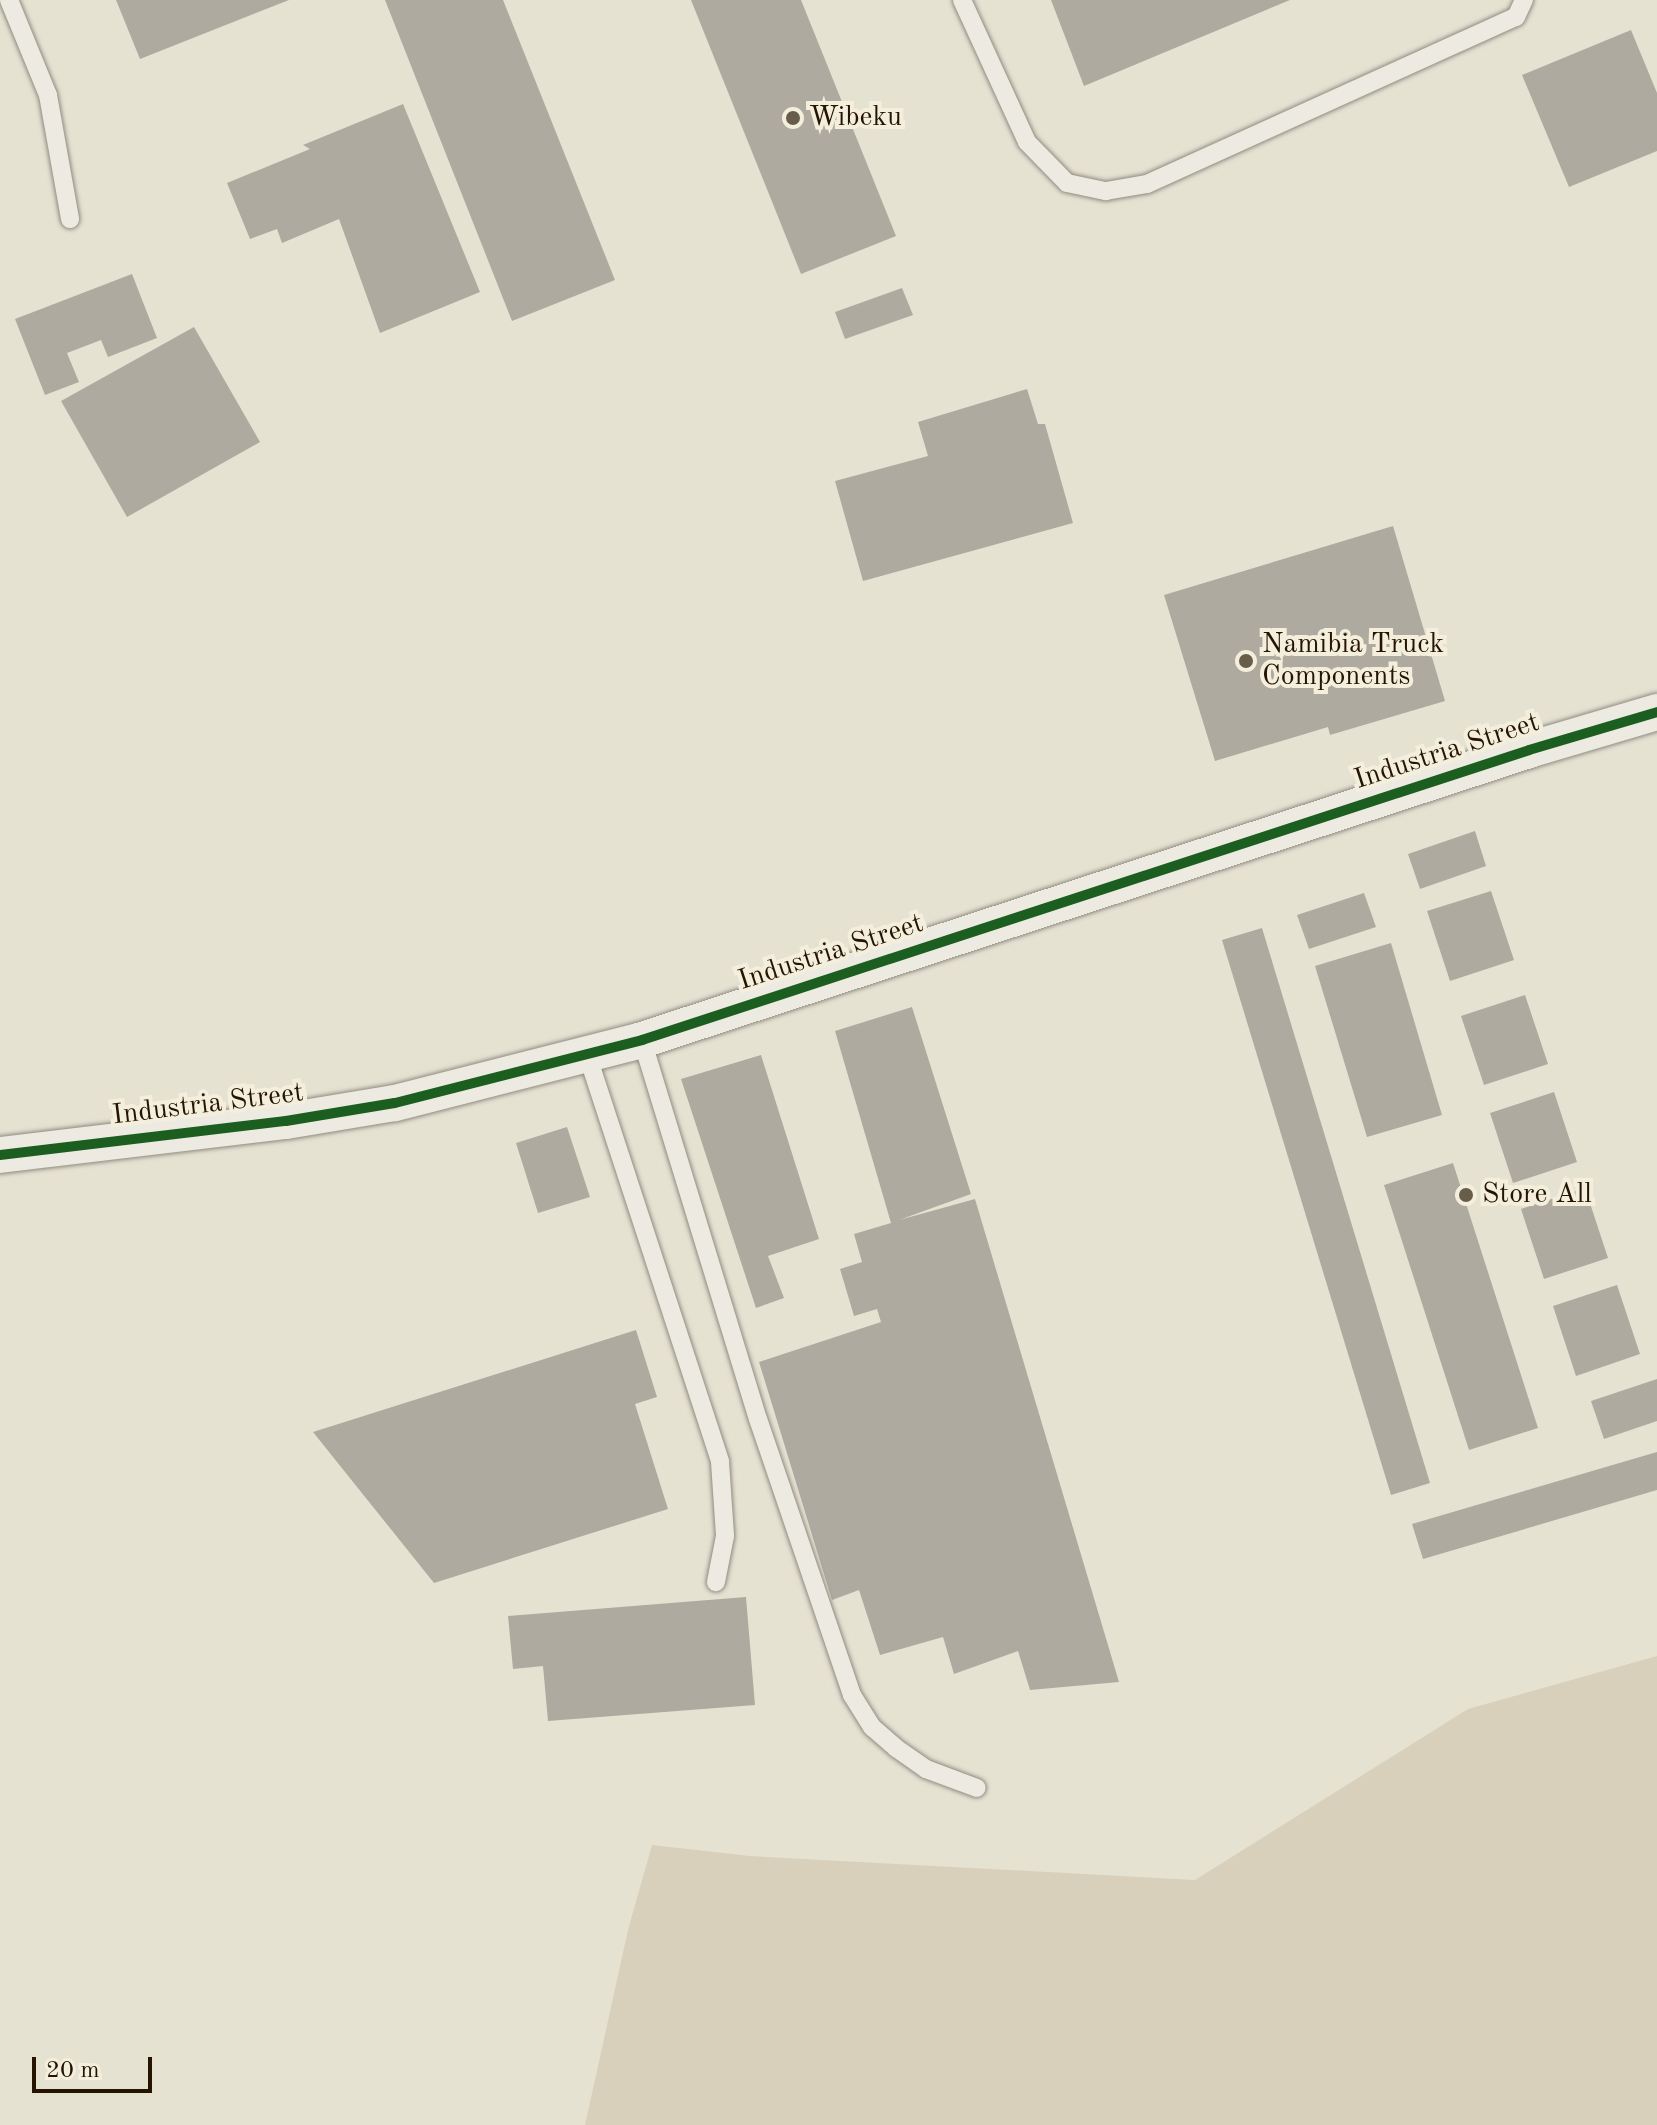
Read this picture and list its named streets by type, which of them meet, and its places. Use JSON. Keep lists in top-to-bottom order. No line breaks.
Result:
{"streets":{"street":["Industria Street"]},"places":["Wibeku","Namibia Truck Components","Store All"],"scale_bar":"20 m"}
